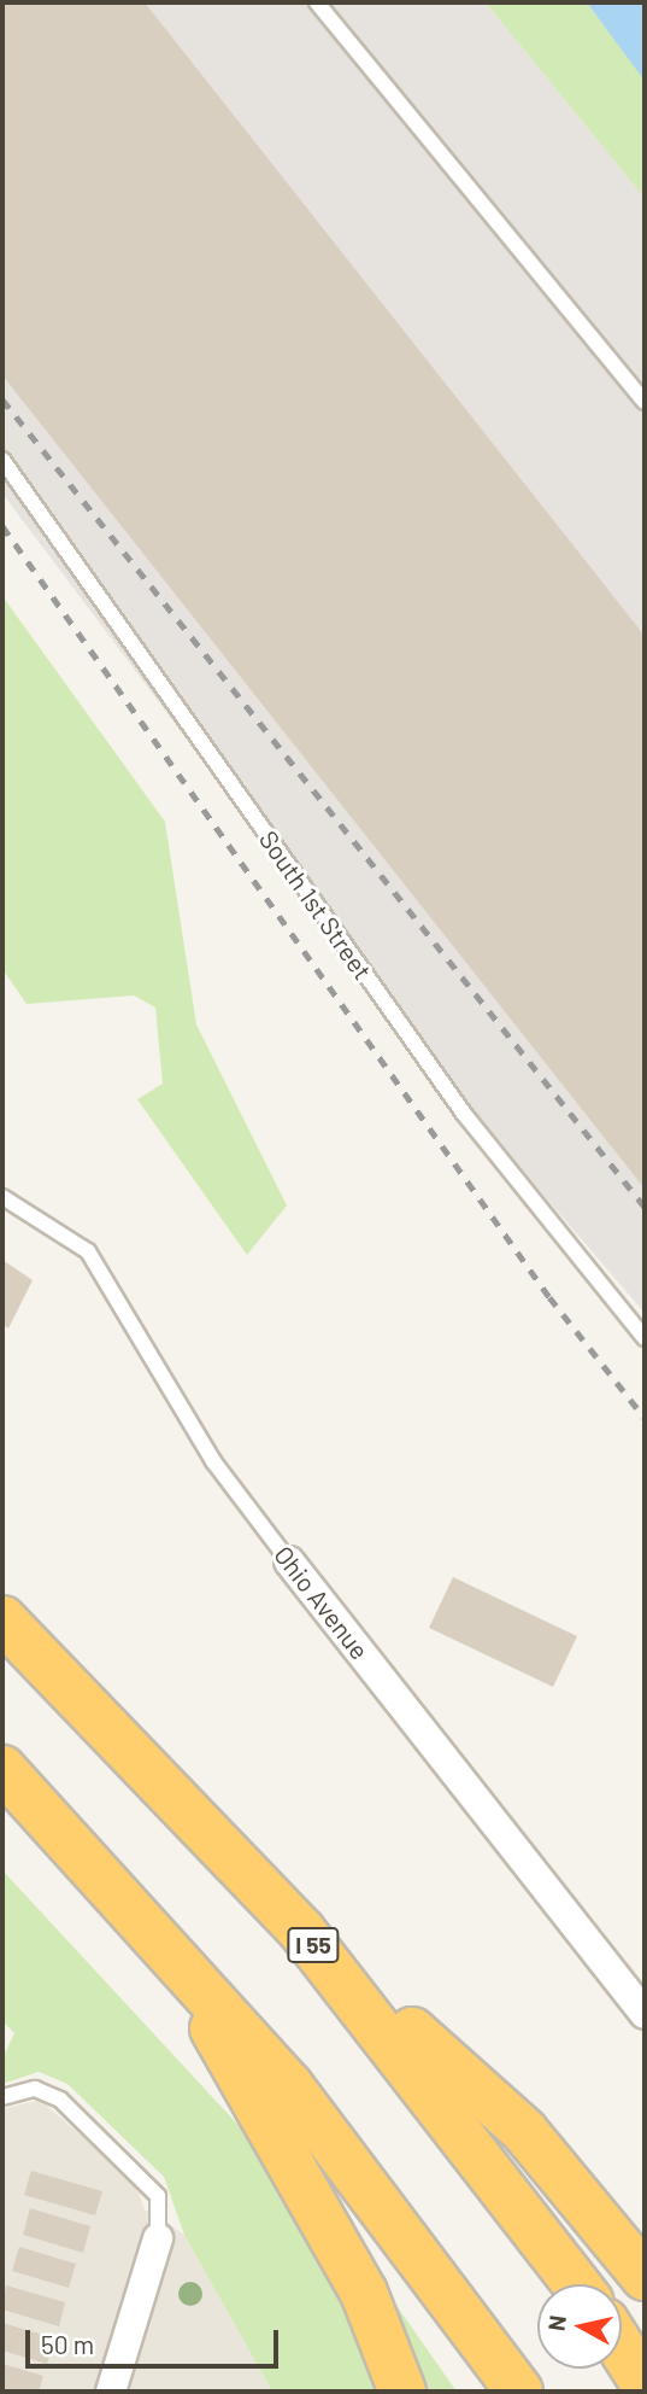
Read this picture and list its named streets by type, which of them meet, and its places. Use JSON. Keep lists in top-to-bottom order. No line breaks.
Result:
{"streets":{"highway":["I 55"],"street":["Ohio Avenue"],"lane":["South 1st Street"]},"scale_bar":"50 m","north":"left"}
